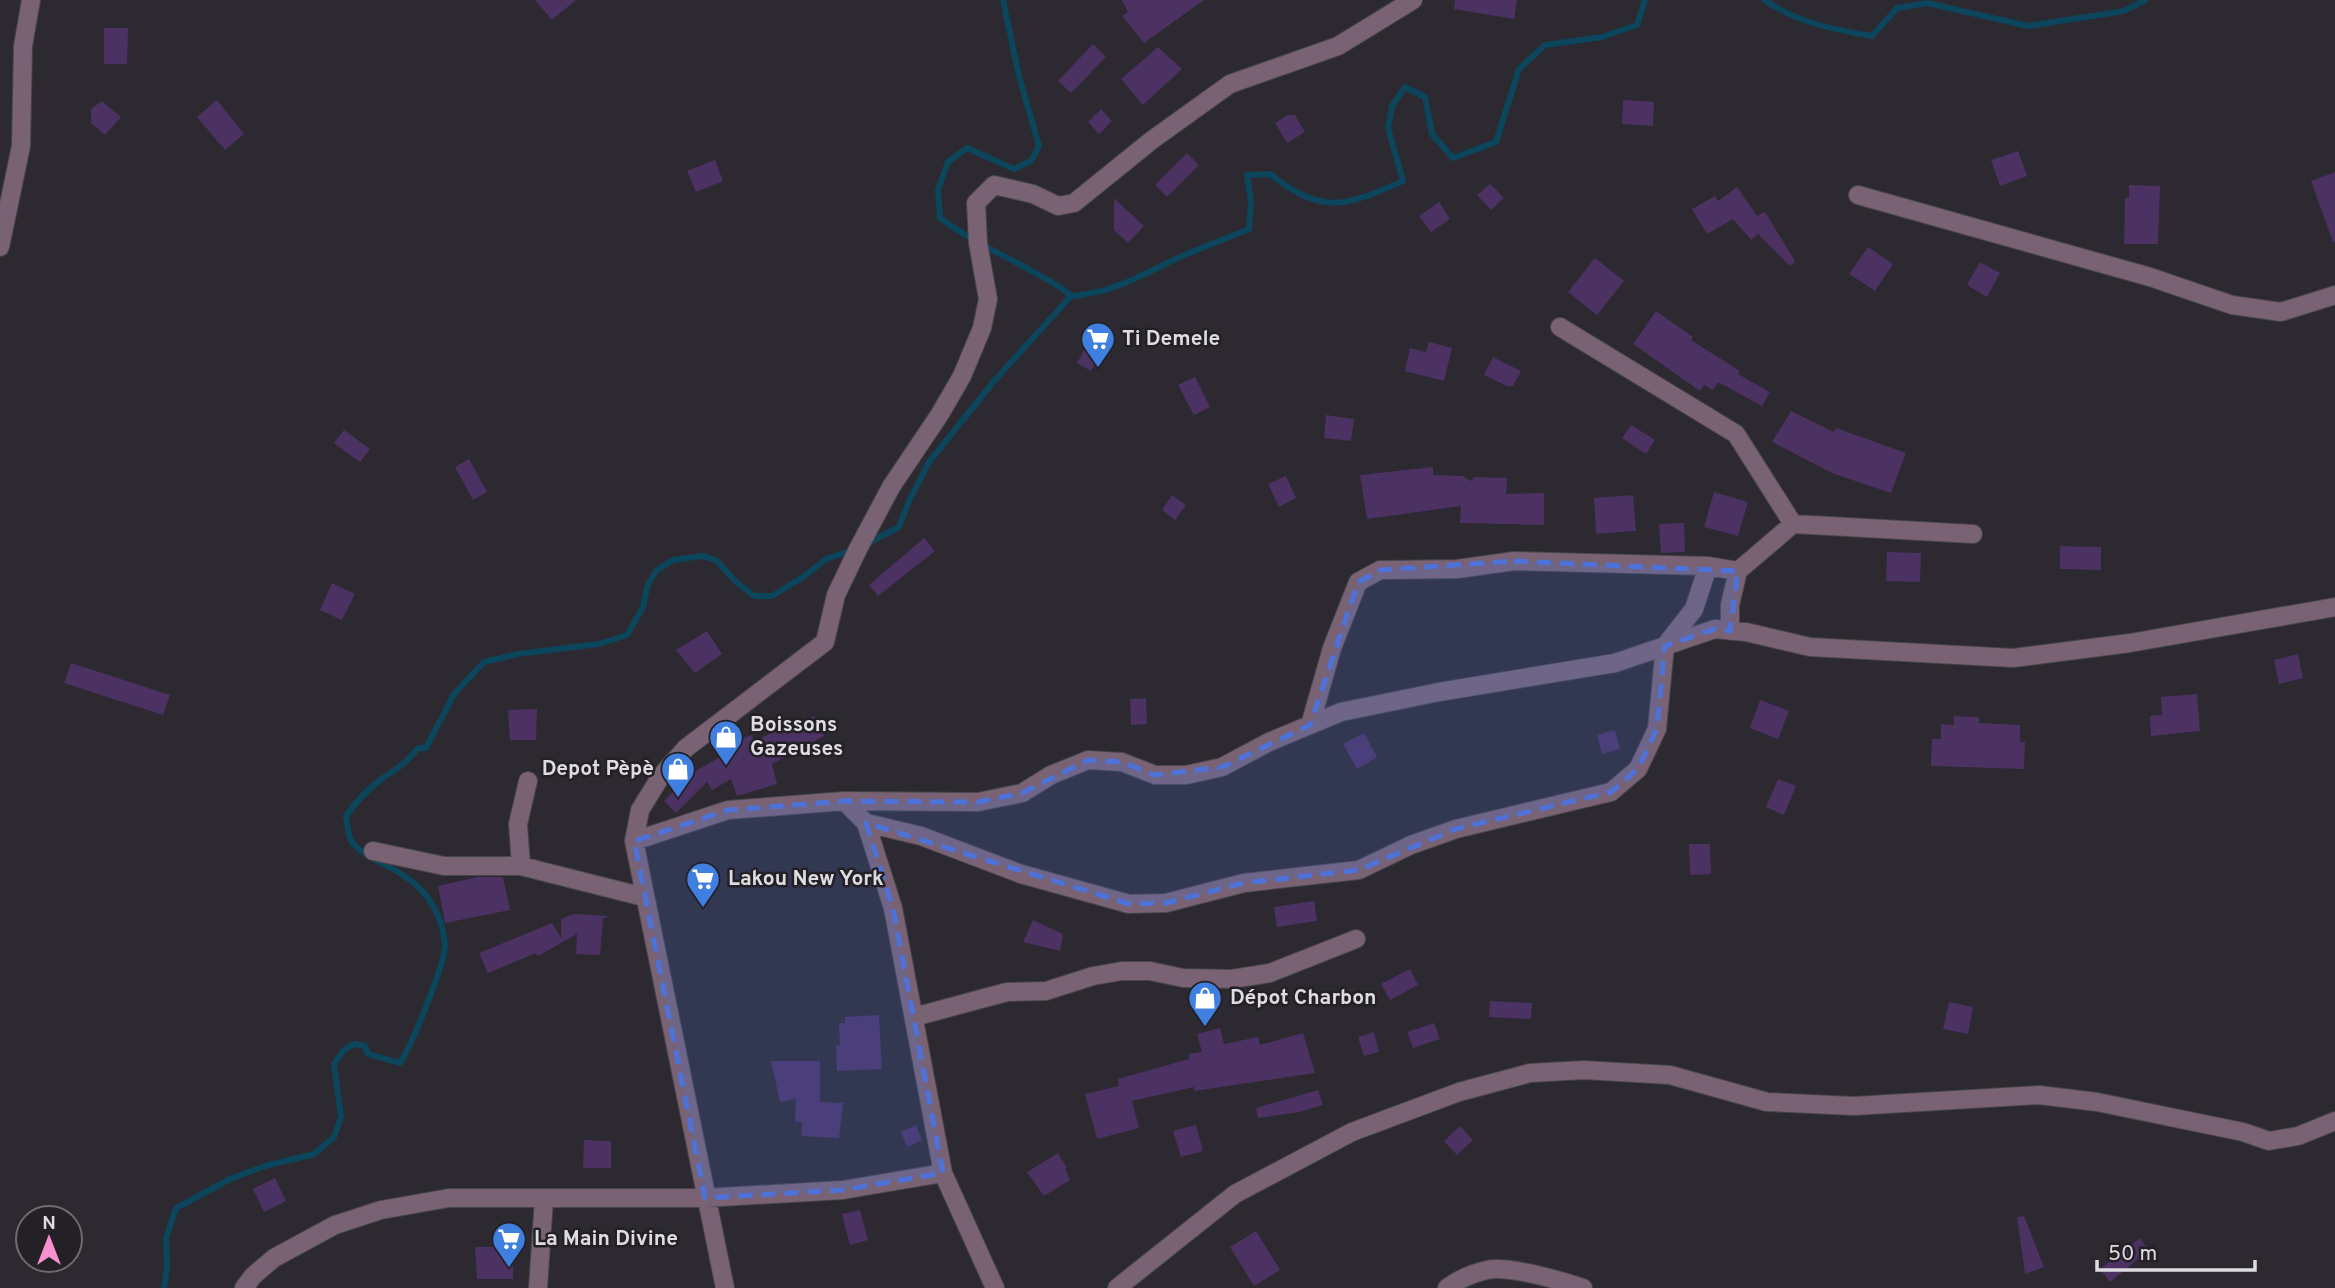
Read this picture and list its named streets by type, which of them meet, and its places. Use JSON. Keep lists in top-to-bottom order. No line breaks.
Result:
{"places":{"supermarket":["Ti Demele","Lakou New York","La Main Divine"],"shop":["Boissons Gazeuses","Depot Pèpè","Dépot Charbon"]},"scale_bar":"50 m","north":"top"}
